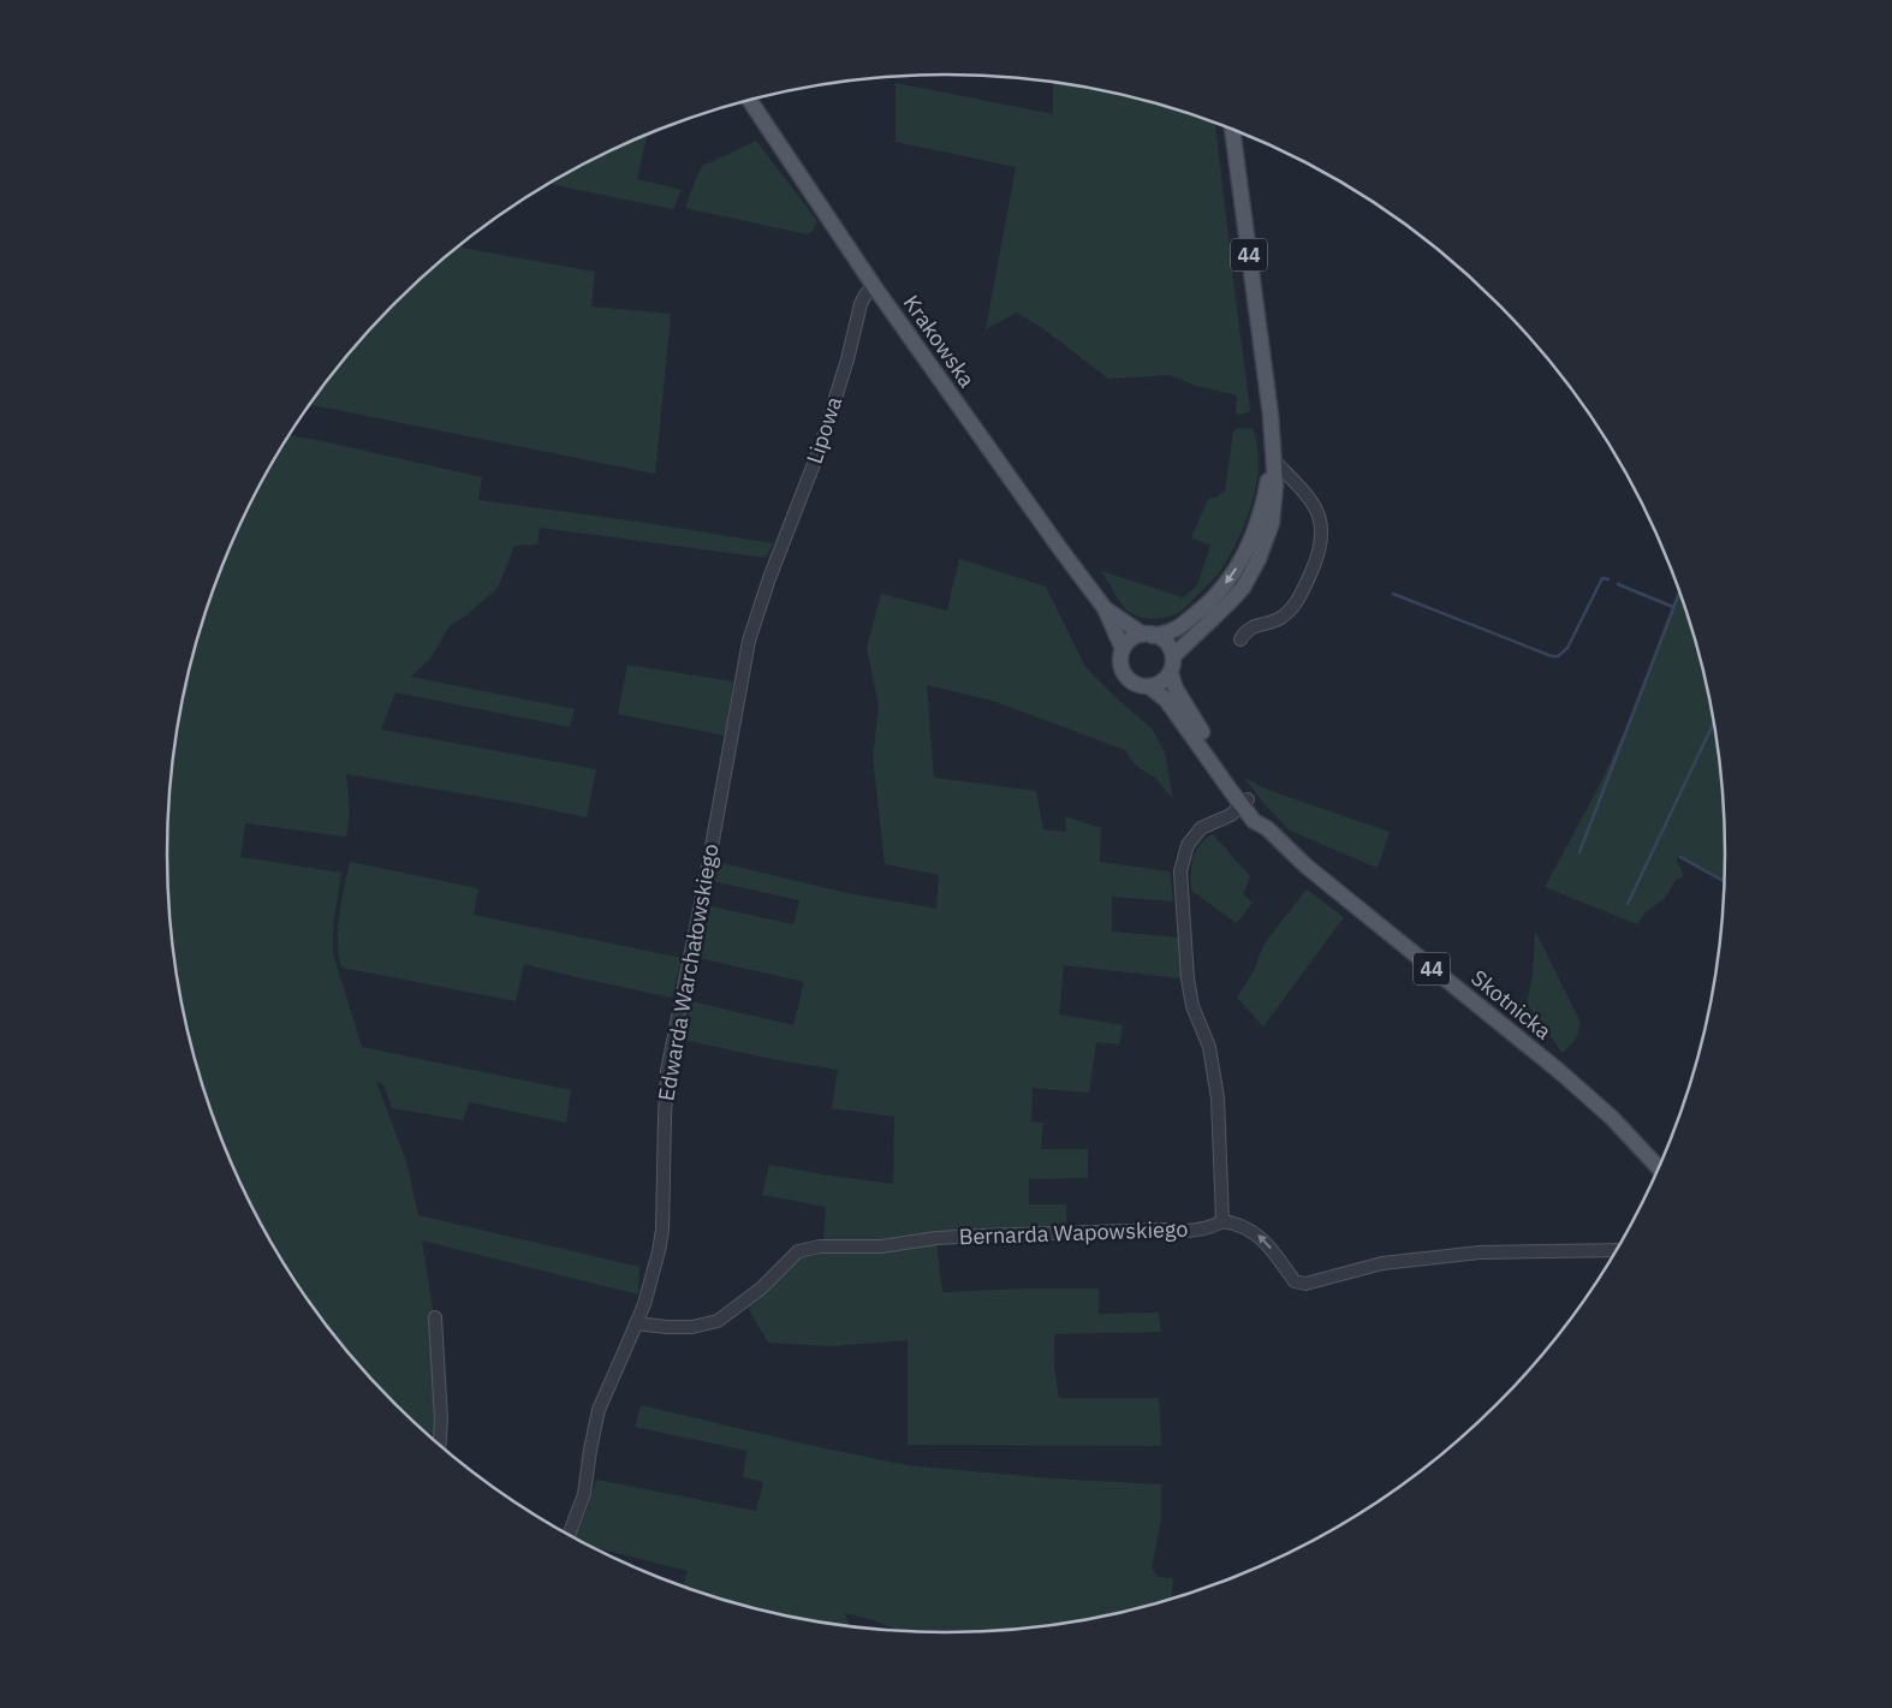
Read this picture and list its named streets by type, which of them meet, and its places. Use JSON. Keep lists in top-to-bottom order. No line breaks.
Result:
{"streets":{"main road":["44","Krakowska","Skotnicka"],"street":["Lipowa","Edwarda Warchałowskiego","Bernarda Wapowskiego"]},"crossings":[["44","Krakowska"],["44","Skotnicka"],["Krakowska","Lipowa"],["Krakowska","Skotnicka"],["Lipowa","Edwarda Warchałowskiego"],["Edwarda Warchałowskiego","Bernarda Wapowskiego"]]}
